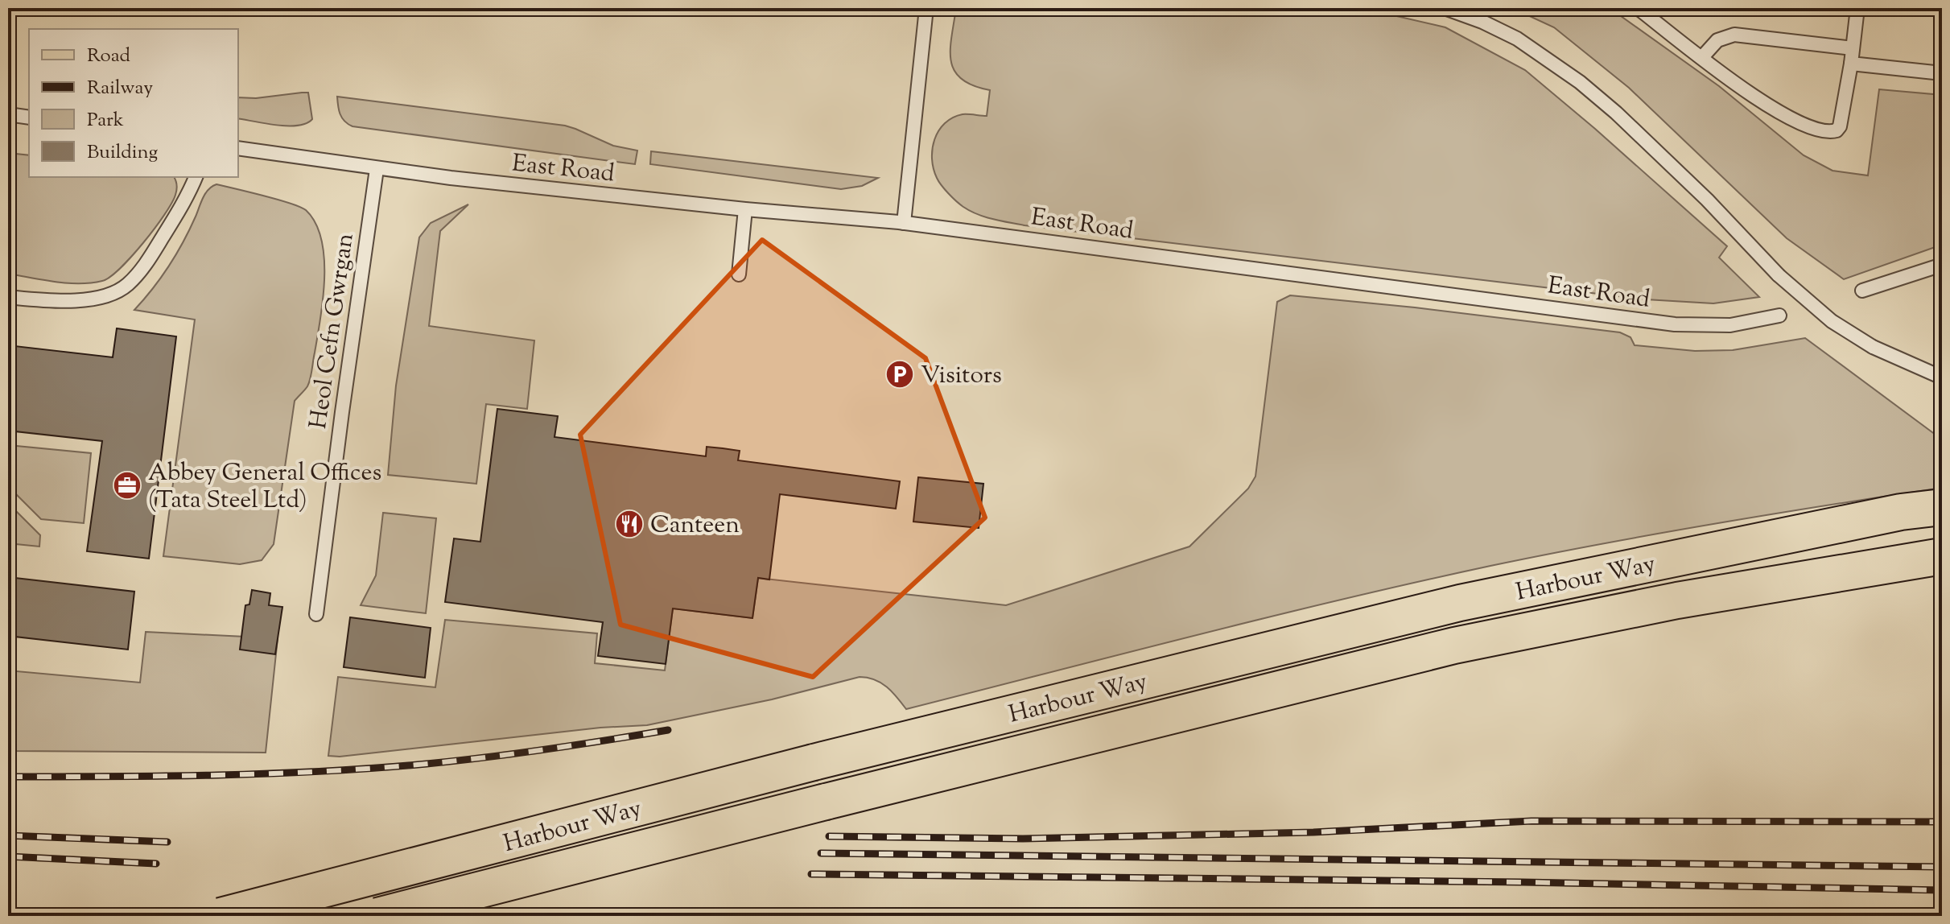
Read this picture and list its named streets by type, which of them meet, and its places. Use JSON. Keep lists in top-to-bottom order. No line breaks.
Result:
{"streets":{"main road":["Harbour Way"],"lane":["East Road","Heol Cefn Gwrgan"]},"crossings":[["East Road","Heol Cefn Gwrgan"]],"places":{"parking":["Visitors"],"office":["Abbey General Offices (Tata Steel Ltd)"],"restaurant":["Canteen"]},"legend":["Road","Railway","Park","Building"]}
